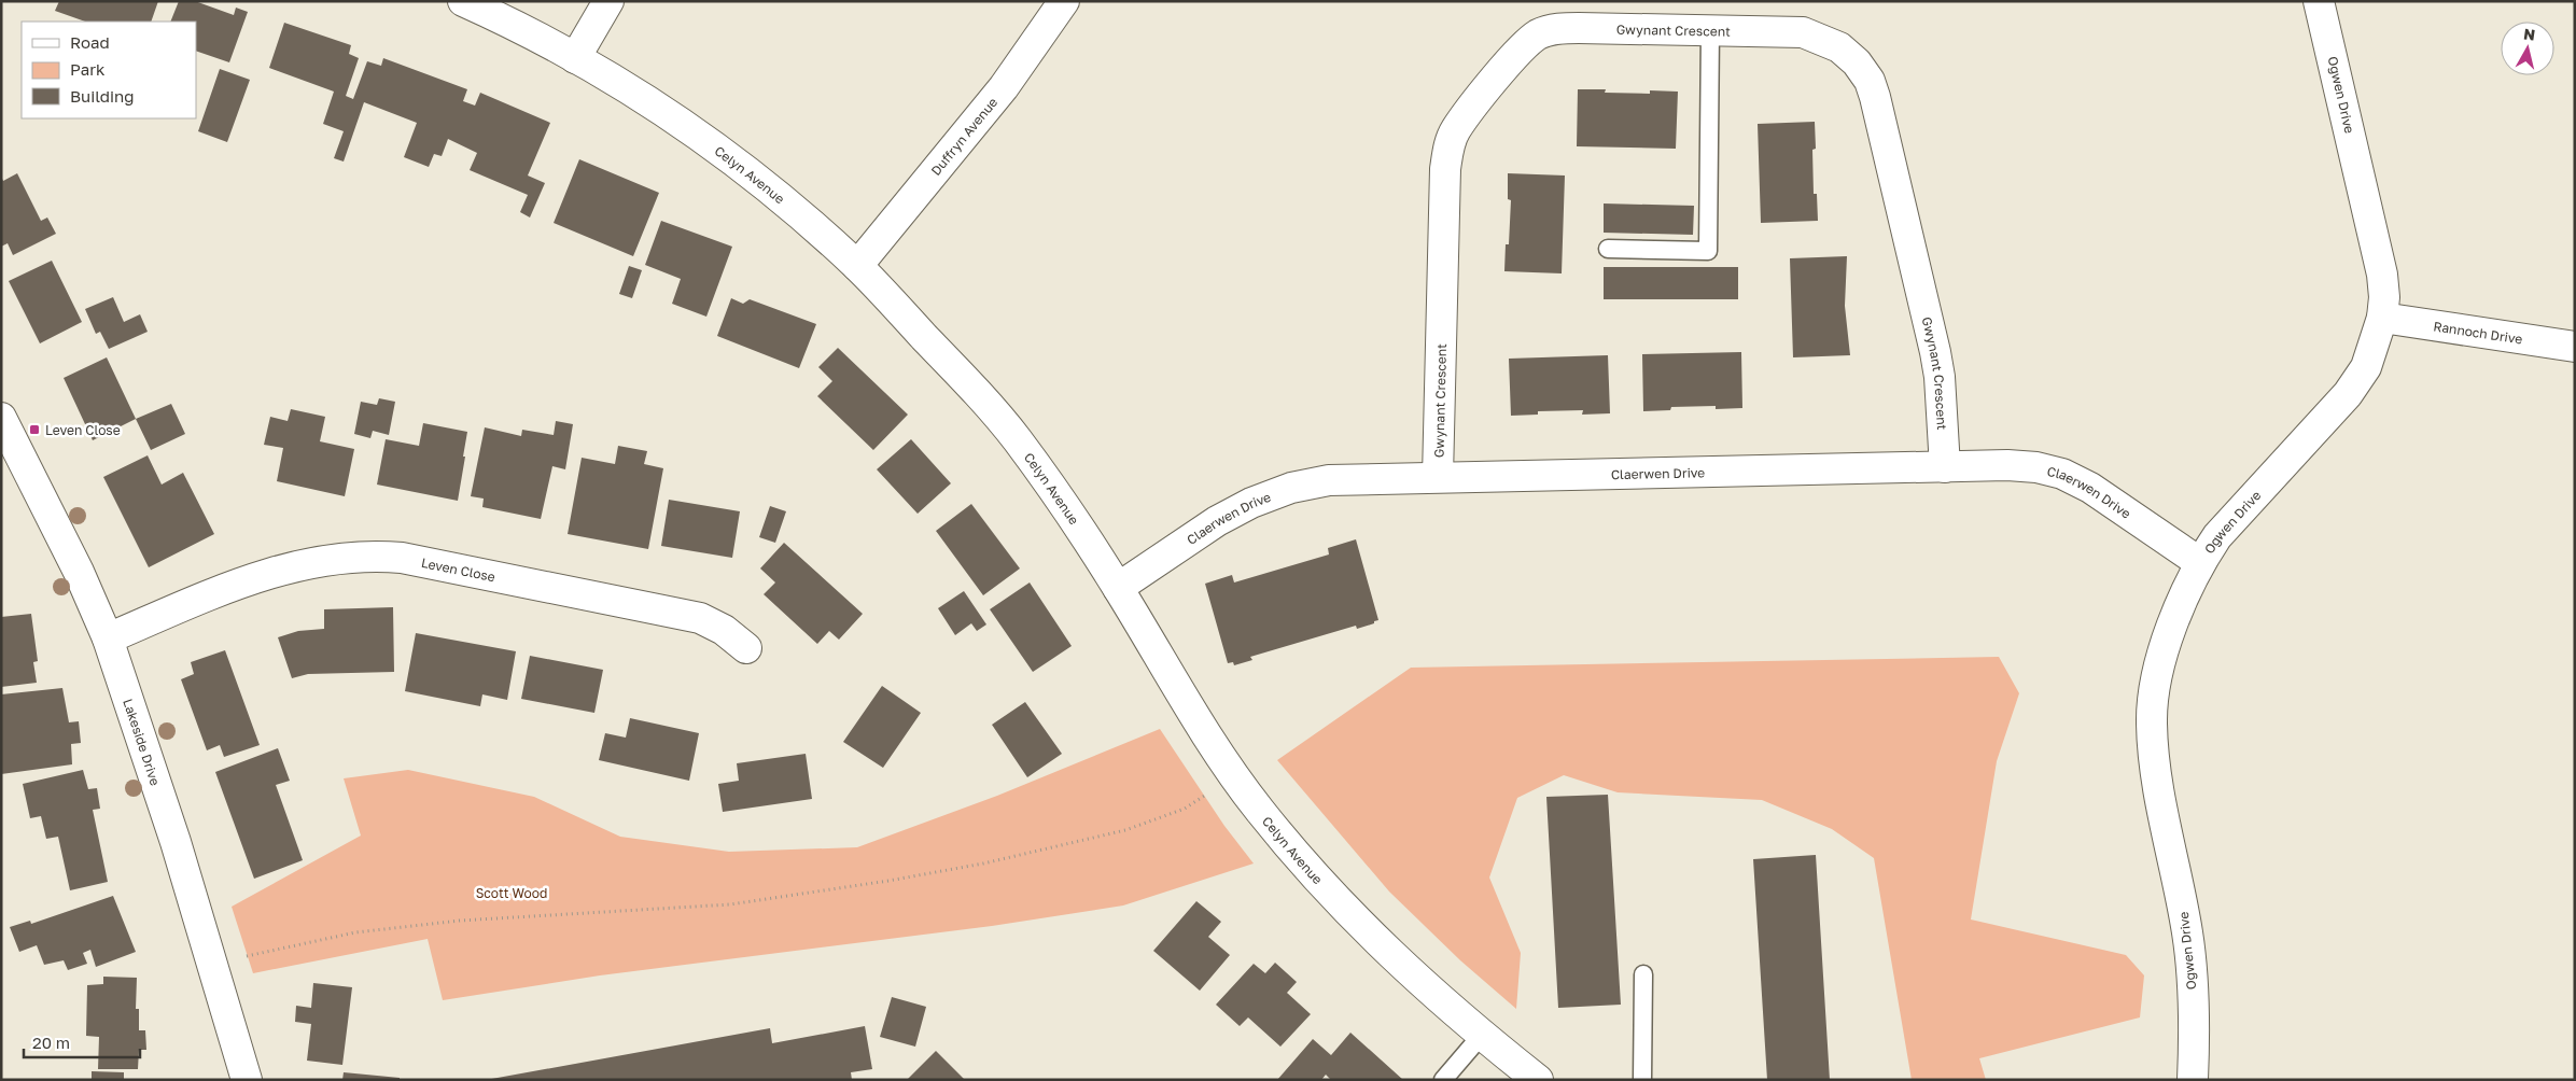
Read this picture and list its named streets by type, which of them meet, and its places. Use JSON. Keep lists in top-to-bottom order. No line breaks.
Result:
{"streets":{"street":["Gwynant Crescent","Ogwen Drive","Duffryn Avenue","Celyn Avenue","Rannoch Drive","Claerwen Drive","Leven Close","Lakeside Drive"]},"crossings":[["Gwynant Crescent","Claerwen Drive"],["Ogwen Drive","Rannoch Drive"],["Ogwen Drive","Claerwen Drive"],["Duffryn Avenue","Celyn Avenue"],["Celyn Avenue","Claerwen Drive"],["Leven Close","Lakeside Drive"]],"parks":["Scott Wood"],"places":{"transit":["Leven Close"]},"legend":["Road","Park","Building"],"scale_bar":"20 m","north":"top"}
